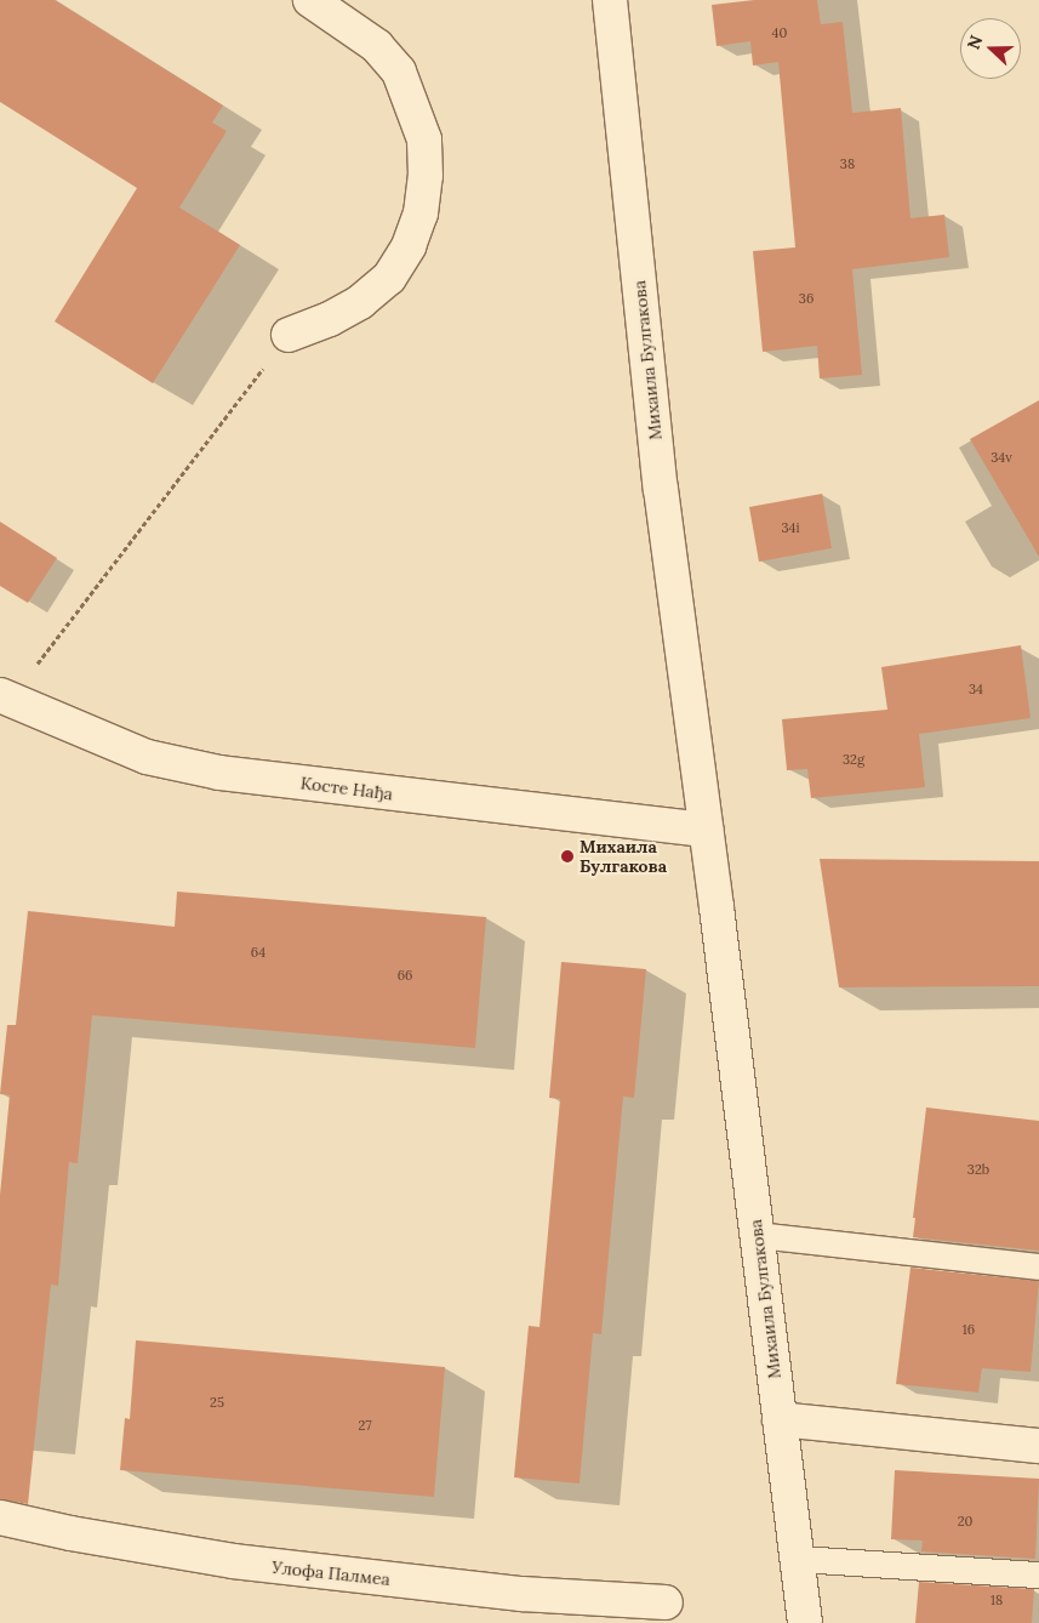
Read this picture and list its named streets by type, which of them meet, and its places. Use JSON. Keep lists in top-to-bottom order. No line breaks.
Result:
{"streets":{"street":["Михаила Булгакова","Косте Нађа","Улофа Палмеа"]},"crossings":[["Михаила Булгакова","Косте Нађа"]],"places":["Михаила Булгакова"],"house_numbers":["40","38","36","34v","34i","34","32g","64","66","32b","16","25","27","20","18"],"north":"left"}
